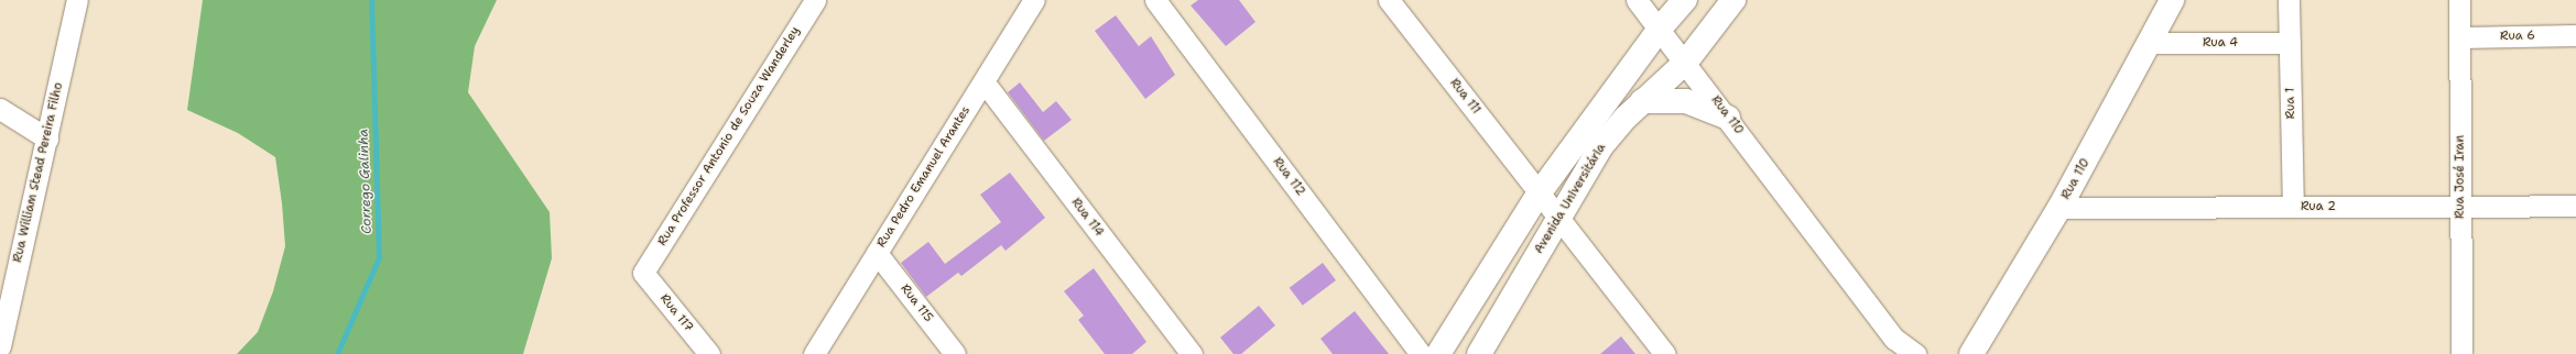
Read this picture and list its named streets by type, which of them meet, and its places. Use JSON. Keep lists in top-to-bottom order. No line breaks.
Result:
{"streets":{"street":["Rua 6","Rua 4","Rua 111","Rua 1","Rua 110","Rua Professor Antonio de Souza Wanderley","Rua William Stead Pereira Filho","Rua Pedro Emanuel Arantes","Rua 112","Rua José Iran","Avenida Universitária","Rua 2","Rua 114","Rua 115","Rua 117"]},"crossings":[["Rua 6","Rua José Iran"],["Rua 4","Rua 1"],["Rua 4","Rua 110"],["Rua 111","Avenida Universitária"],["Rua 1","Rua 2"],["Rua 110","Avenida Universitária"],["Rua 110","Rua 2"],["Rua Professor Antonio de Souza Wanderley","Rua 117"],["Rua Pedro Emanuel Arantes","Rua 114"],["Rua Pedro Emanuel Arantes","Rua 115"],["Rua José Iran","Rua 2"]],"water":["Corrego Galinha"]}
